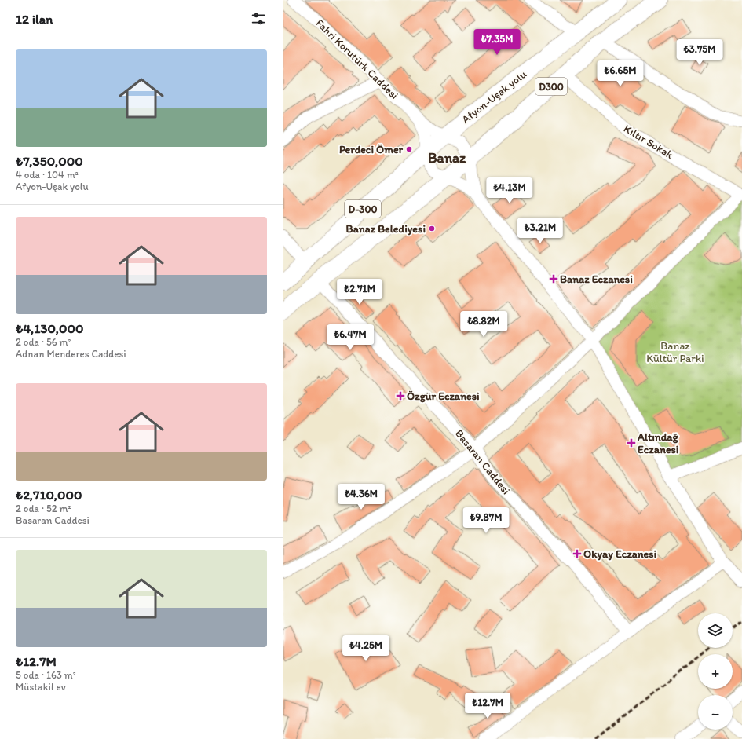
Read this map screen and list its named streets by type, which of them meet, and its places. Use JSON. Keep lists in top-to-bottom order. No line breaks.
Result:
{"streets":{"highway":["D300","Afyon-Uşak yolu","D-300"],"street":["Fahri Korutürk Caddesi","Kıltır Sokak","Basaran Caddesi"]},"crossings":[["Fahri Korutürk Caddesi","D300"],["Fahri Korutürk Caddesi","Afyon-Uşak yolu"],["Fahri Korutürk Caddesi","D-300"],["D300","Afyon-Uşak yolu"],["D300","Kıltır Sokak"],["D300","D-300"],["D300","Basaran Caddesi"],["Afyon-Uşak yolu","D-300"]],"districts":["Banaz"],"parks":["Banaz Kültür Parki"],"places":{"other":["Perdeci Ömer","Banaz Belediyesi"],"health":["Banaz Eczanesi","Özgür Eczanesi","Altındağ Eczanesi","Okyay Eczanesi"]},"page":{"heading":"12 ilan","price":["₺7.35M","₺3.75M","₺6.65M","₺4.13M","₺3.21M","₺2.71M","₺8.82M","₺6.47M","₺4.36M","₺9.87M","₺4.25M","₺12.7M"],"list":[{"name":"₺7,350,000","note":"4 oda · 104 m² · Afyon-Uşak yolu"},{"name":"₺4,130,000","note":"2 oda · 56 m² · Adnan Menderes Caddesi"},{"name":"₺2,710,000","note":"2 oda · 52 m² · Basaran Caddesi"},{"name":"₺12.7M","note":"5 oda · 163 m² · Müstakil ev"}],"map_buttons":["+","−"]}}
